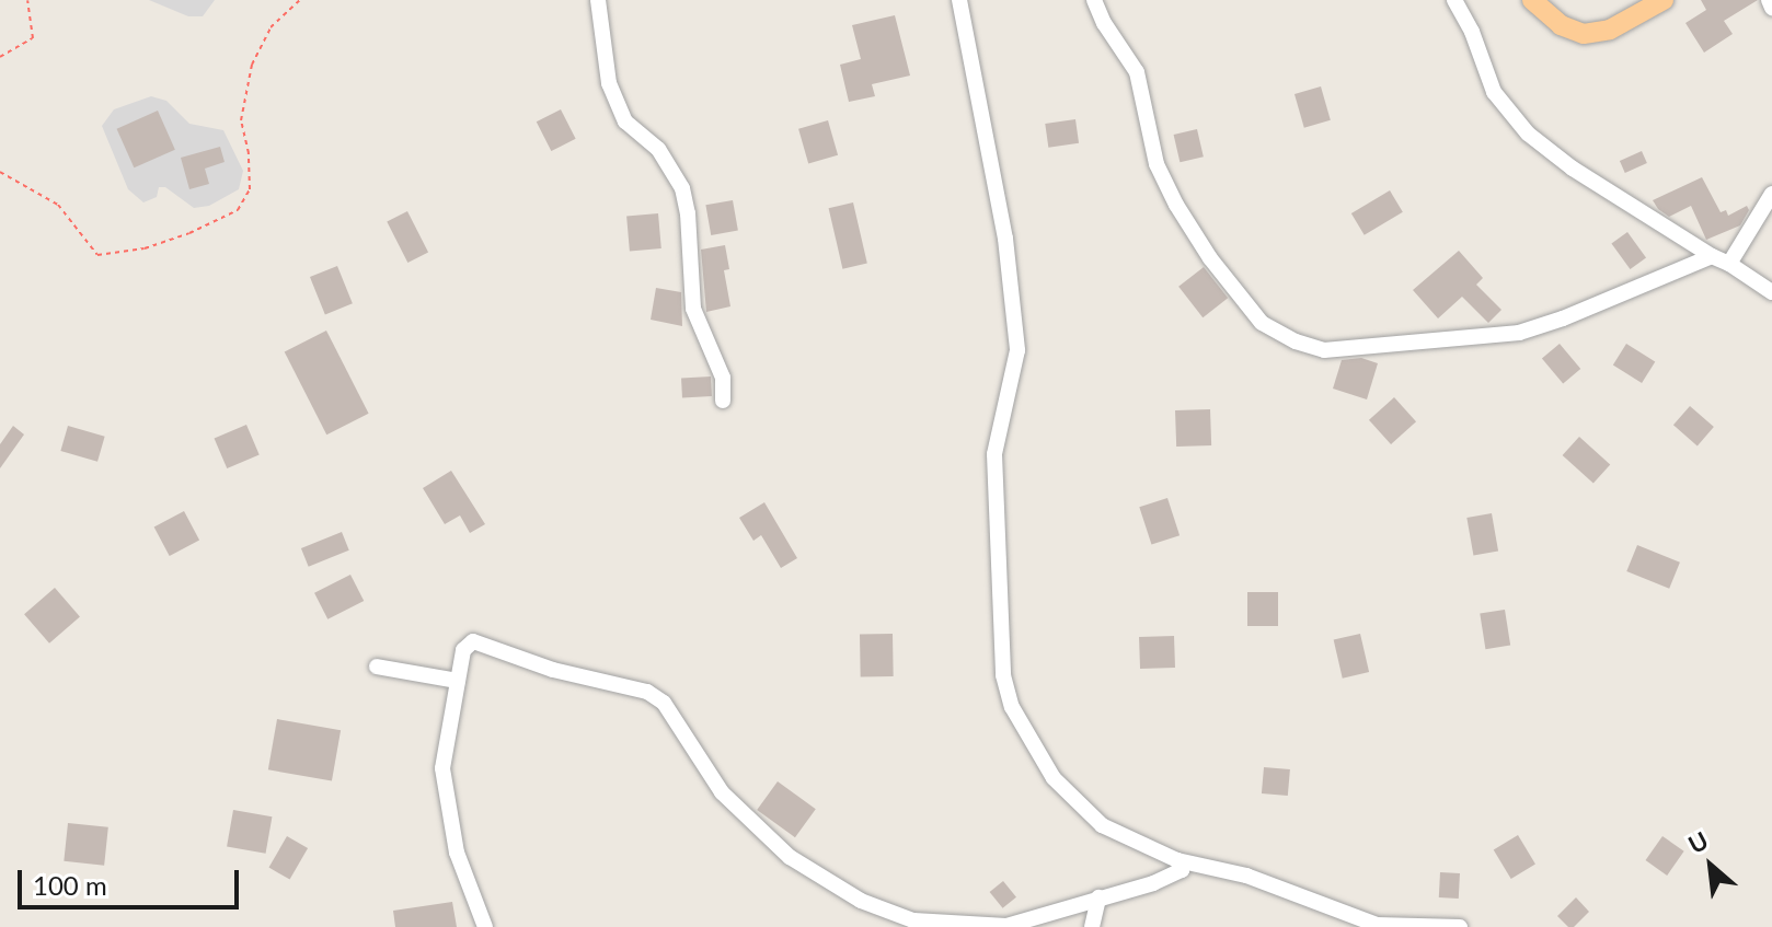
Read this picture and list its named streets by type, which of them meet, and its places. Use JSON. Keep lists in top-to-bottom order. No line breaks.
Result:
{"scale_bar":"100 m","north":"top left"}
